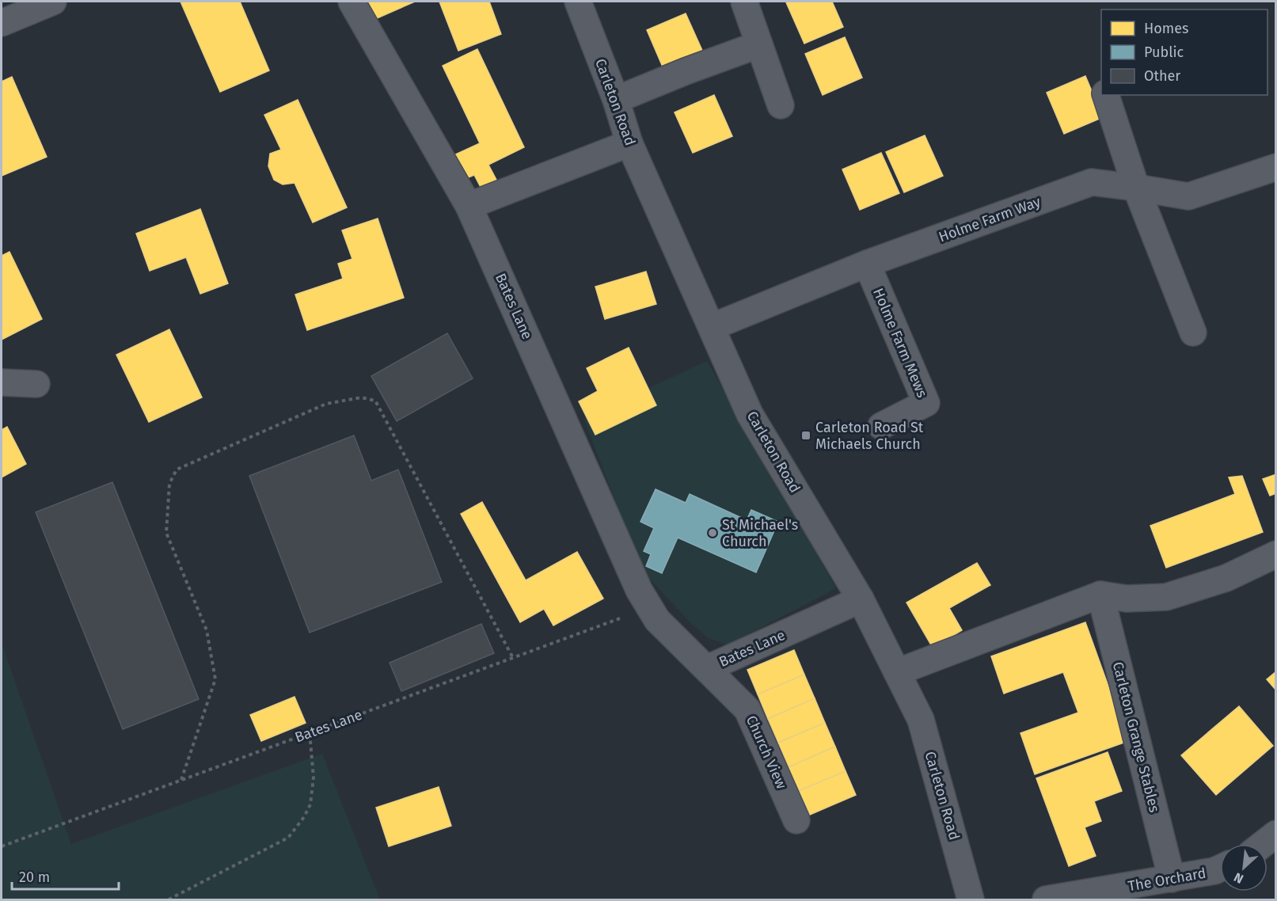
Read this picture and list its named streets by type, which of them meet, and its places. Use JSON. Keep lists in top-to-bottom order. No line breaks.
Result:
{"streets":{"street":["Carleton Road","Holme Farm Way","Bates Lane","Holme Farm Mews","Carleton Grange Stables","Church View","The Orchard"]},"crossings":[["Carleton Road","Holme Farm Way"],["Carleton Road","Bates Lane"],["Holme Farm Way","Holme Farm Mews"],["Bates Lane","Church View"],["Carleton Grange Stables","The Orchard"]],"places":{"transit":["Carleton Road St Michaels Church"],"other":["St Michael's Church"]},"legend":["Homes","Public","Other"],"scale_bar":"20 m","north":"bottom left"}
